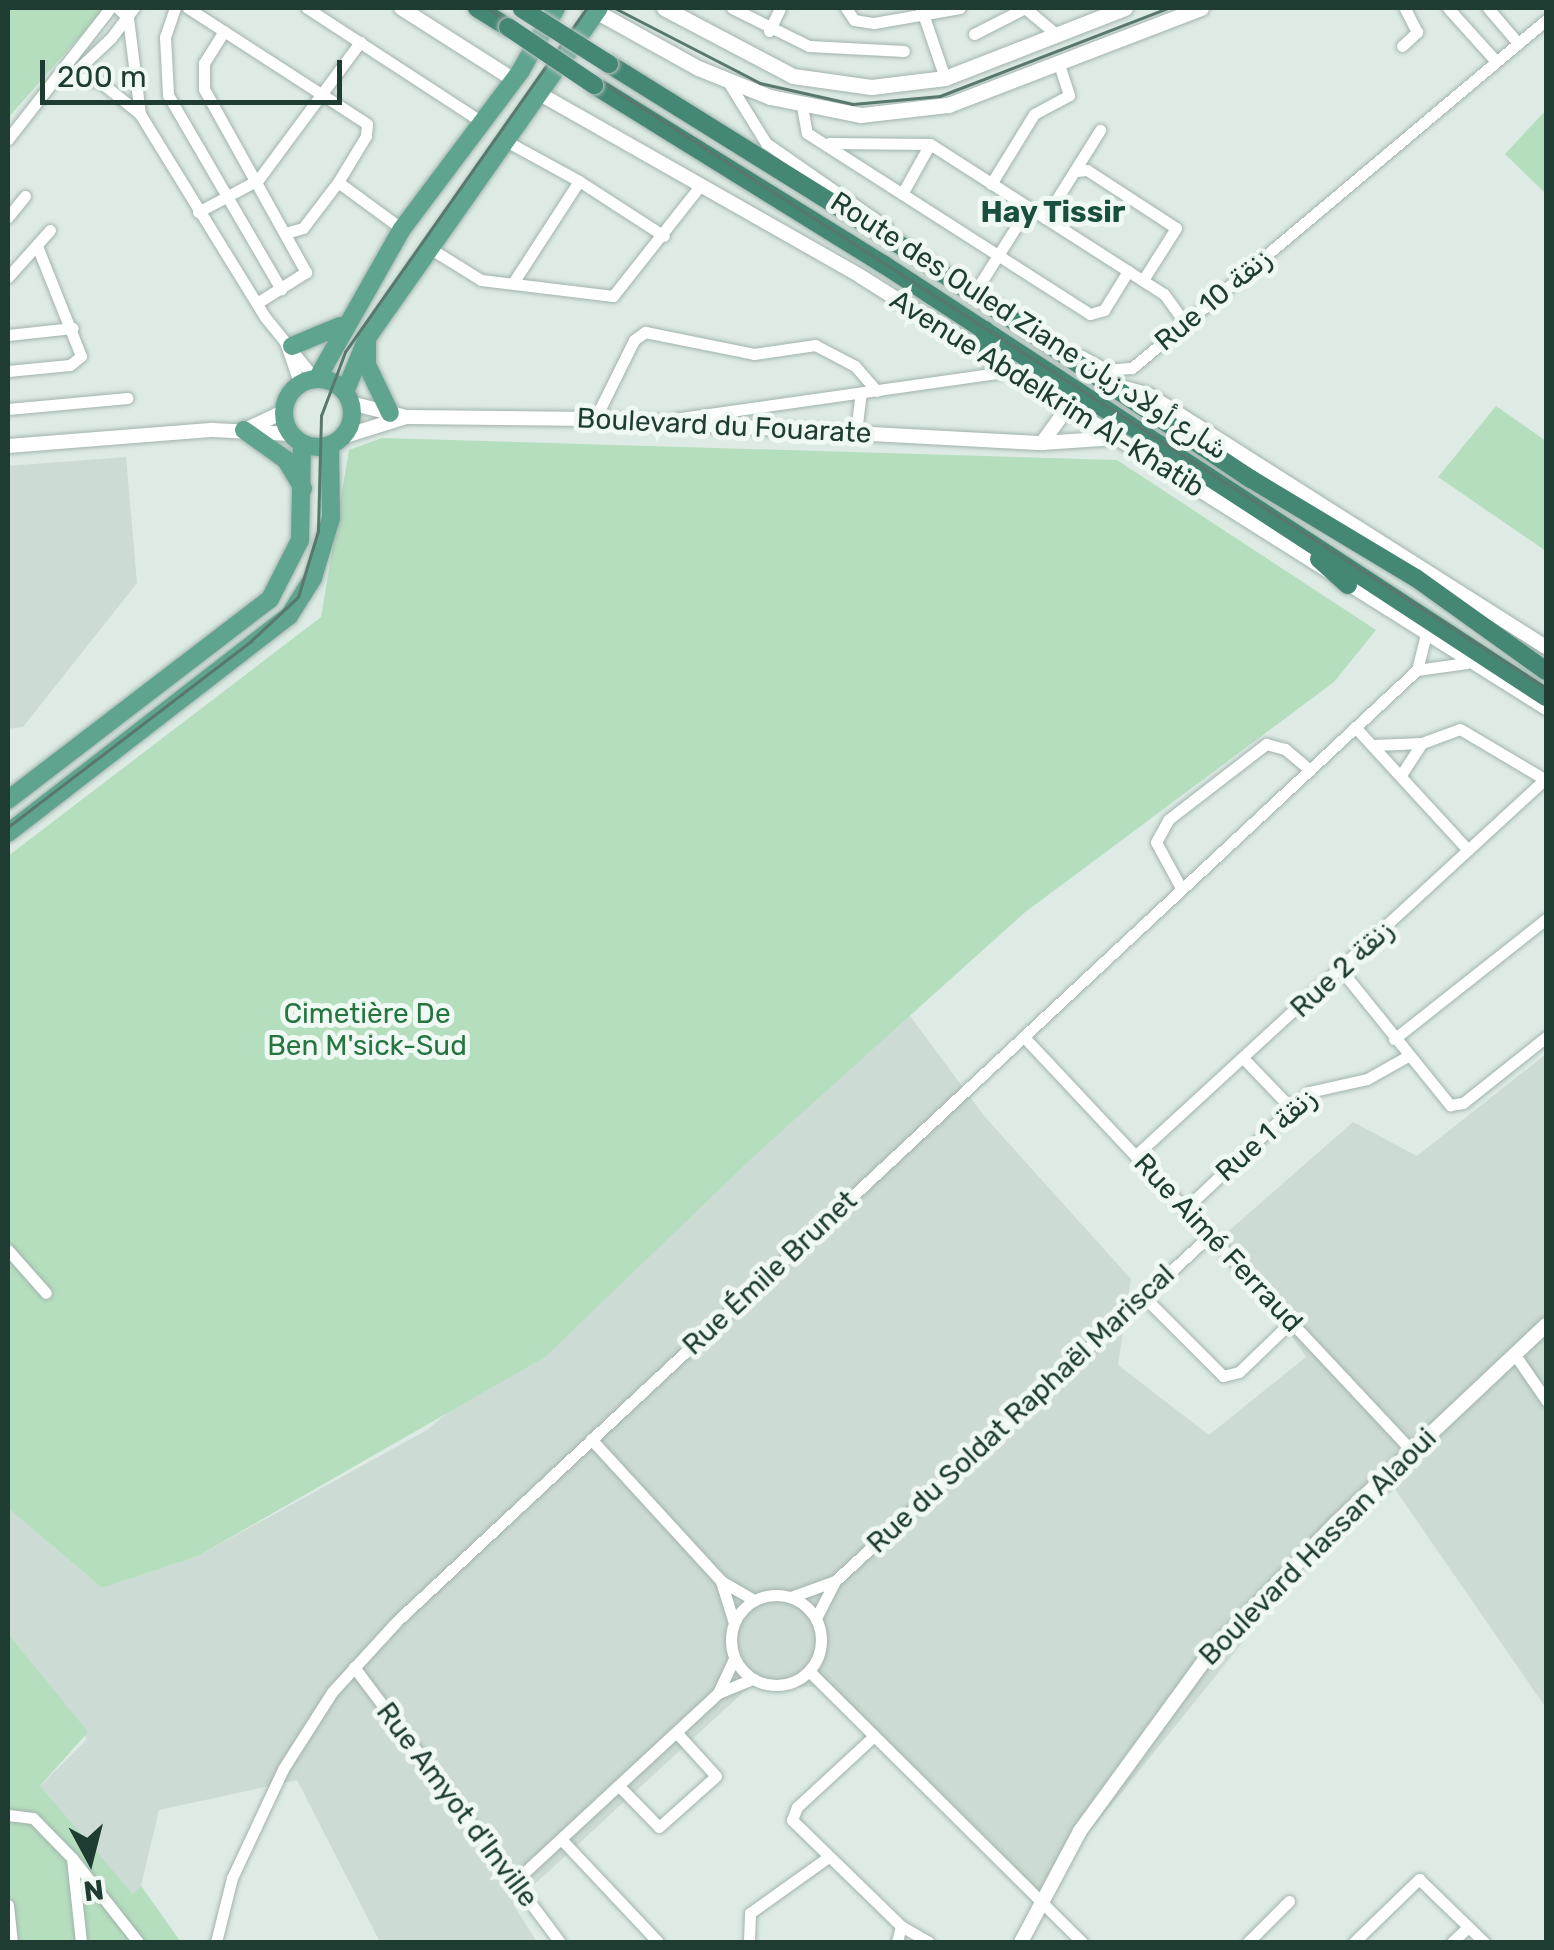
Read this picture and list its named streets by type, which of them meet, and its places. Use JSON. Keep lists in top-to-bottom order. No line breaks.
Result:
{"streets":{"highway":["Route des Ouled Ziane شارع أولاد زيان"],"street":["Rue 10 زنقة","Avenue Abdelkrim Al-Khatib","Boulevard du Fouarate","Rue 2 زنقة","Rue 1 زنقة","Rue Aimé Ferraud","Rue Émile Brunet","Rue du Soldat Raphaël Mariscal","Boulevard Hassan Alaoui","Rue Amyot d'Inville"]},"crossings":[["Route des Ouled Ziane شارع أولاد زيان","Avenue Abdelkrim Al-Khatib"],["Avenue Abdelkrim Al-Khatib","Boulevard du Fouarate"],["Rue 2 زنقة","Rue Aimé Ferraud"],["Rue 1 زنقة","Rue Aimé Ferraud"],["Rue Aimé Ferraud","Rue Émile Brunet"],["Rue Aimé Ferraud","Rue du Soldat Raphaël Mariscal"],["Rue Aimé Ferraud","Boulevard Hassan Alaoui"],["Rue Émile Brunet","Rue Amyot d'Inville"]],"districts":["Hay Tissir"],"parks":["Cimetière De Ben M'sick-Sud"],"scale_bar":"200 m","north":"bottom"}
